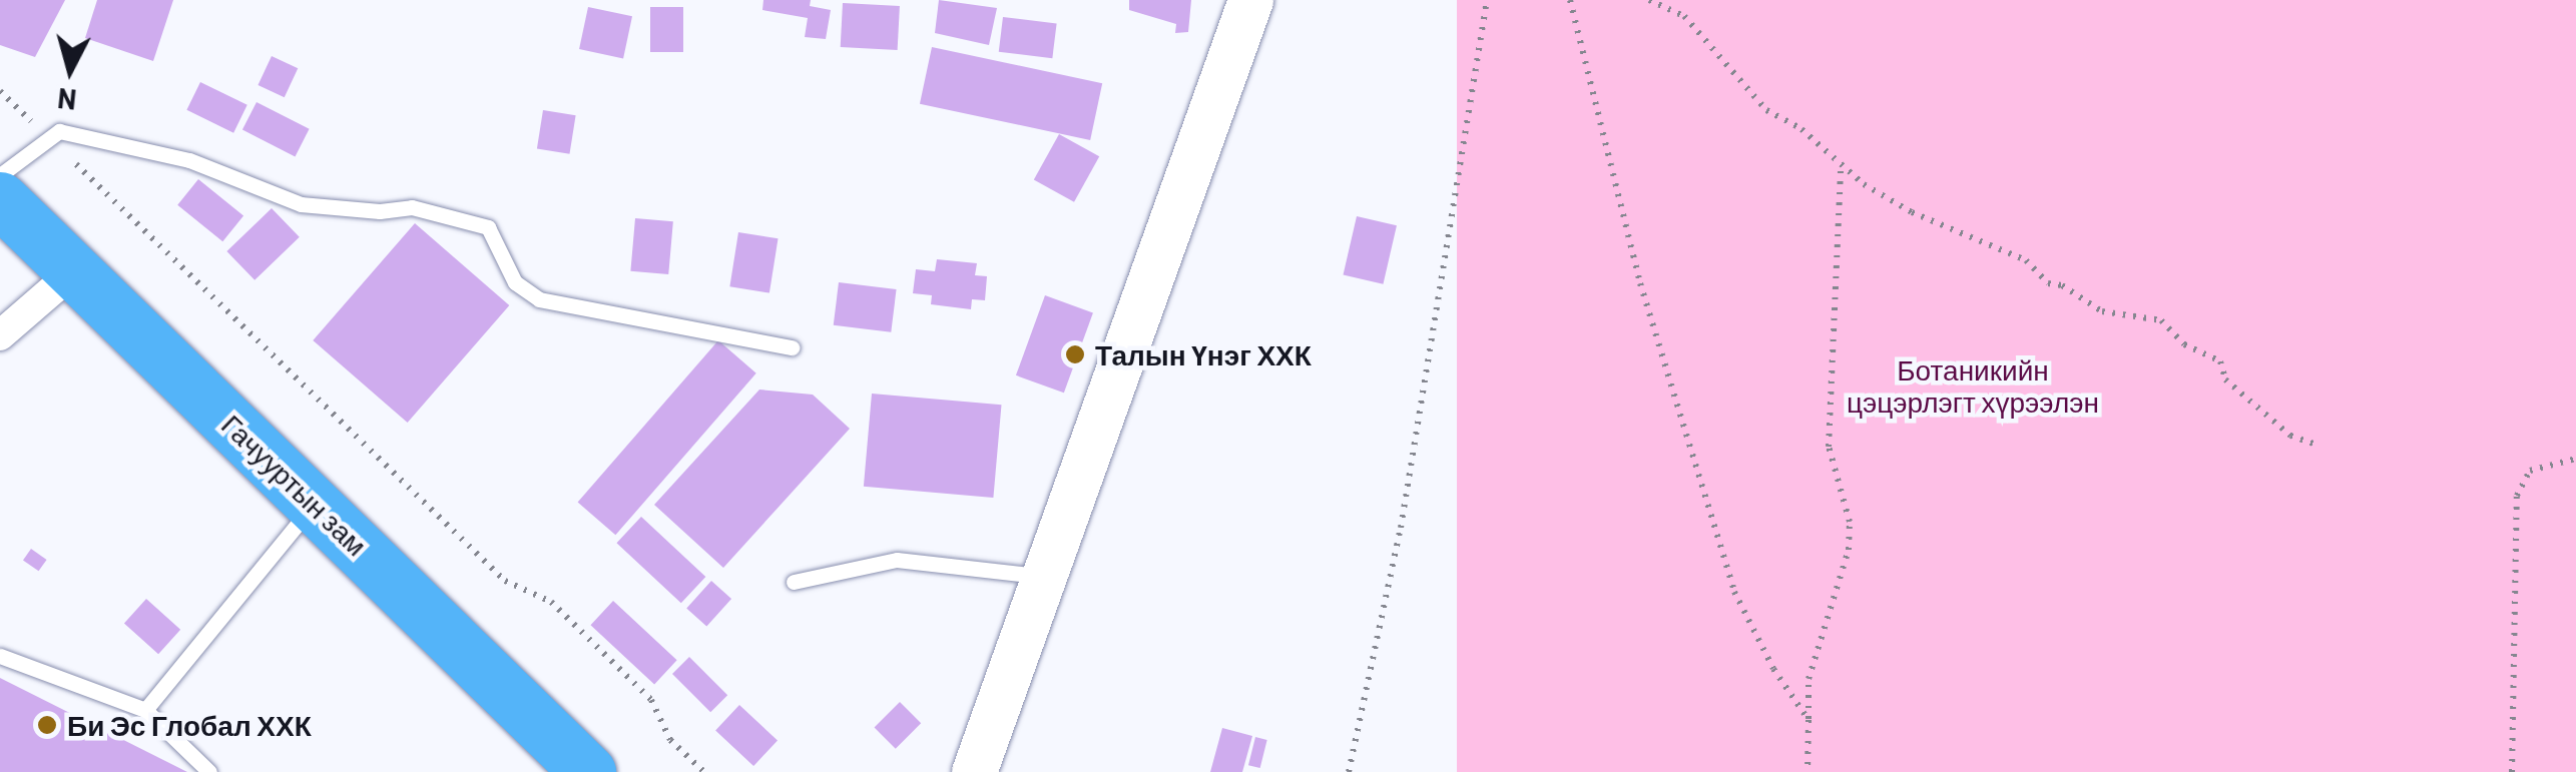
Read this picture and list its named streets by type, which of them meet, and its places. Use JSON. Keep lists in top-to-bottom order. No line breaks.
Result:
{"streets":{"highway":["Гачууртын зам"]},"parks":["Ботаникийн цэцэрлэгт хүрээлэн"],"places":["Талын Үнэг ХХК","Би Эс Глобал ХХК"],"north":"bottom"}
